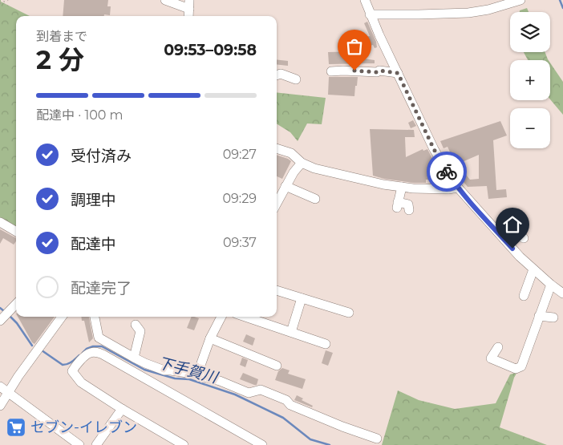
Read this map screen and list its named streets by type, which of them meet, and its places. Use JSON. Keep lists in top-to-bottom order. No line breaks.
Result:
{"water":["下手賀川"],"places":{"supermarket":["セブン-イレブン"]},"page":{"map_buttons":["+","−"],"heading":["2 分","到着まで","09:53–09:58"],"bar":"配達中 · 100 m","list":[["受付済み","09:27"],["調理中","09:29"],["配達中","09:37"],"配達完了"]}}
